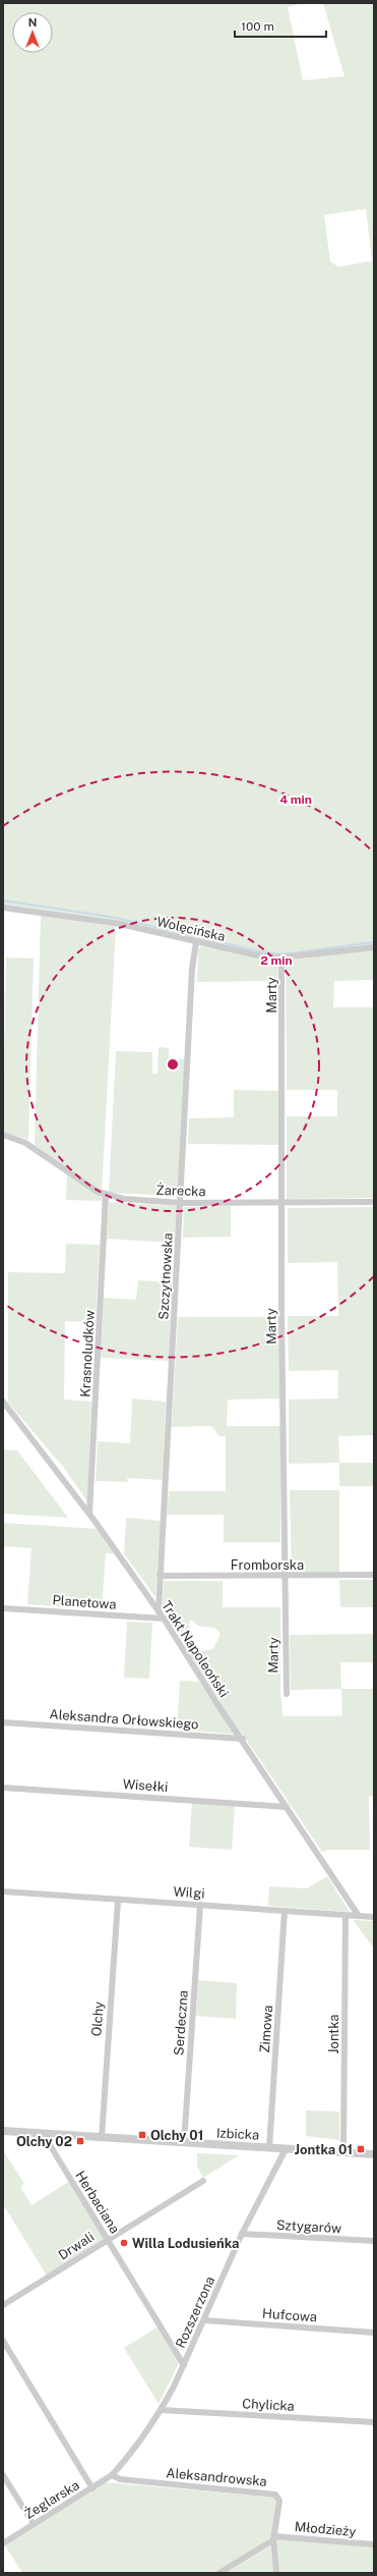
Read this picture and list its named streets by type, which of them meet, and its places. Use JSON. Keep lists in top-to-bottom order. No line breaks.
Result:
{"streets":{"street":["Wolęcińska","Marty","Żarecka","Szczytnowska","Krasnoludków","Fromborska","Planetowa","Trakt Napoleoński","Aleksandra Orłowskiego","Wisełki","Wilgi","Olchy","Serdeczna","Zimowa","Jontka","Izbicka","Herbaciana","Sztygarów","Drwali","Rozszerzona","Hufcowa","Chylicka","Aleksandrowska","Żeglarska","Młodzieży"]},"crossings":[["Wolęcińska","Marty"],["Wolęcińska","Szczytnowska"],["Marty","Żarecka"],["Marty","Fromborska"],["Żarecka","Szczytnowska"],["Żarecka","Krasnoludków"],["Szczytnowska","Fromborska"],["Szczytnowska","Trakt Napoleoński"],["Krasnoludków","Trakt Napoleoński"],["Planetowa","Trakt Napoleoński"],["Trakt Napoleoński","Aleksandra Orłowskiego"],["Trakt Napoleoński","Wisełki"],["Trakt Napoleoński","Wilgi"],["Wilgi","Olchy"],["Wilgi","Serdeczna"],["Wilgi","Zimowa"],["Wilgi","Jontka"],["Olchy","Izbicka"],["Serdeczna","Izbicka"],["Zimowa","Izbicka"],["Jontka","Izbicka"],["Izbicka","Herbaciana"],["Izbicka","Rozszerzona"],["Herbaciana","Drwali"],["Herbaciana","Rozszerzona"],["Sztygarów","Rozszerzona"],["Rozszerzona","Hufcowa"],["Rozszerzona","Chylicka"],["Rozszerzona","Aleksandrowska"],["Rozszerzona","Żeglarska"],["Aleksandrowska","Żeglarska"],["Aleksandrowska","Młodzieży"]],"places":{"transit":["Olchy 01","Olchy 02","Jontka 01"],"other":["Willa Lodusieńka"]},"scale_bar":"100 m","north":"top","rings":["4 min","2 min"]}
